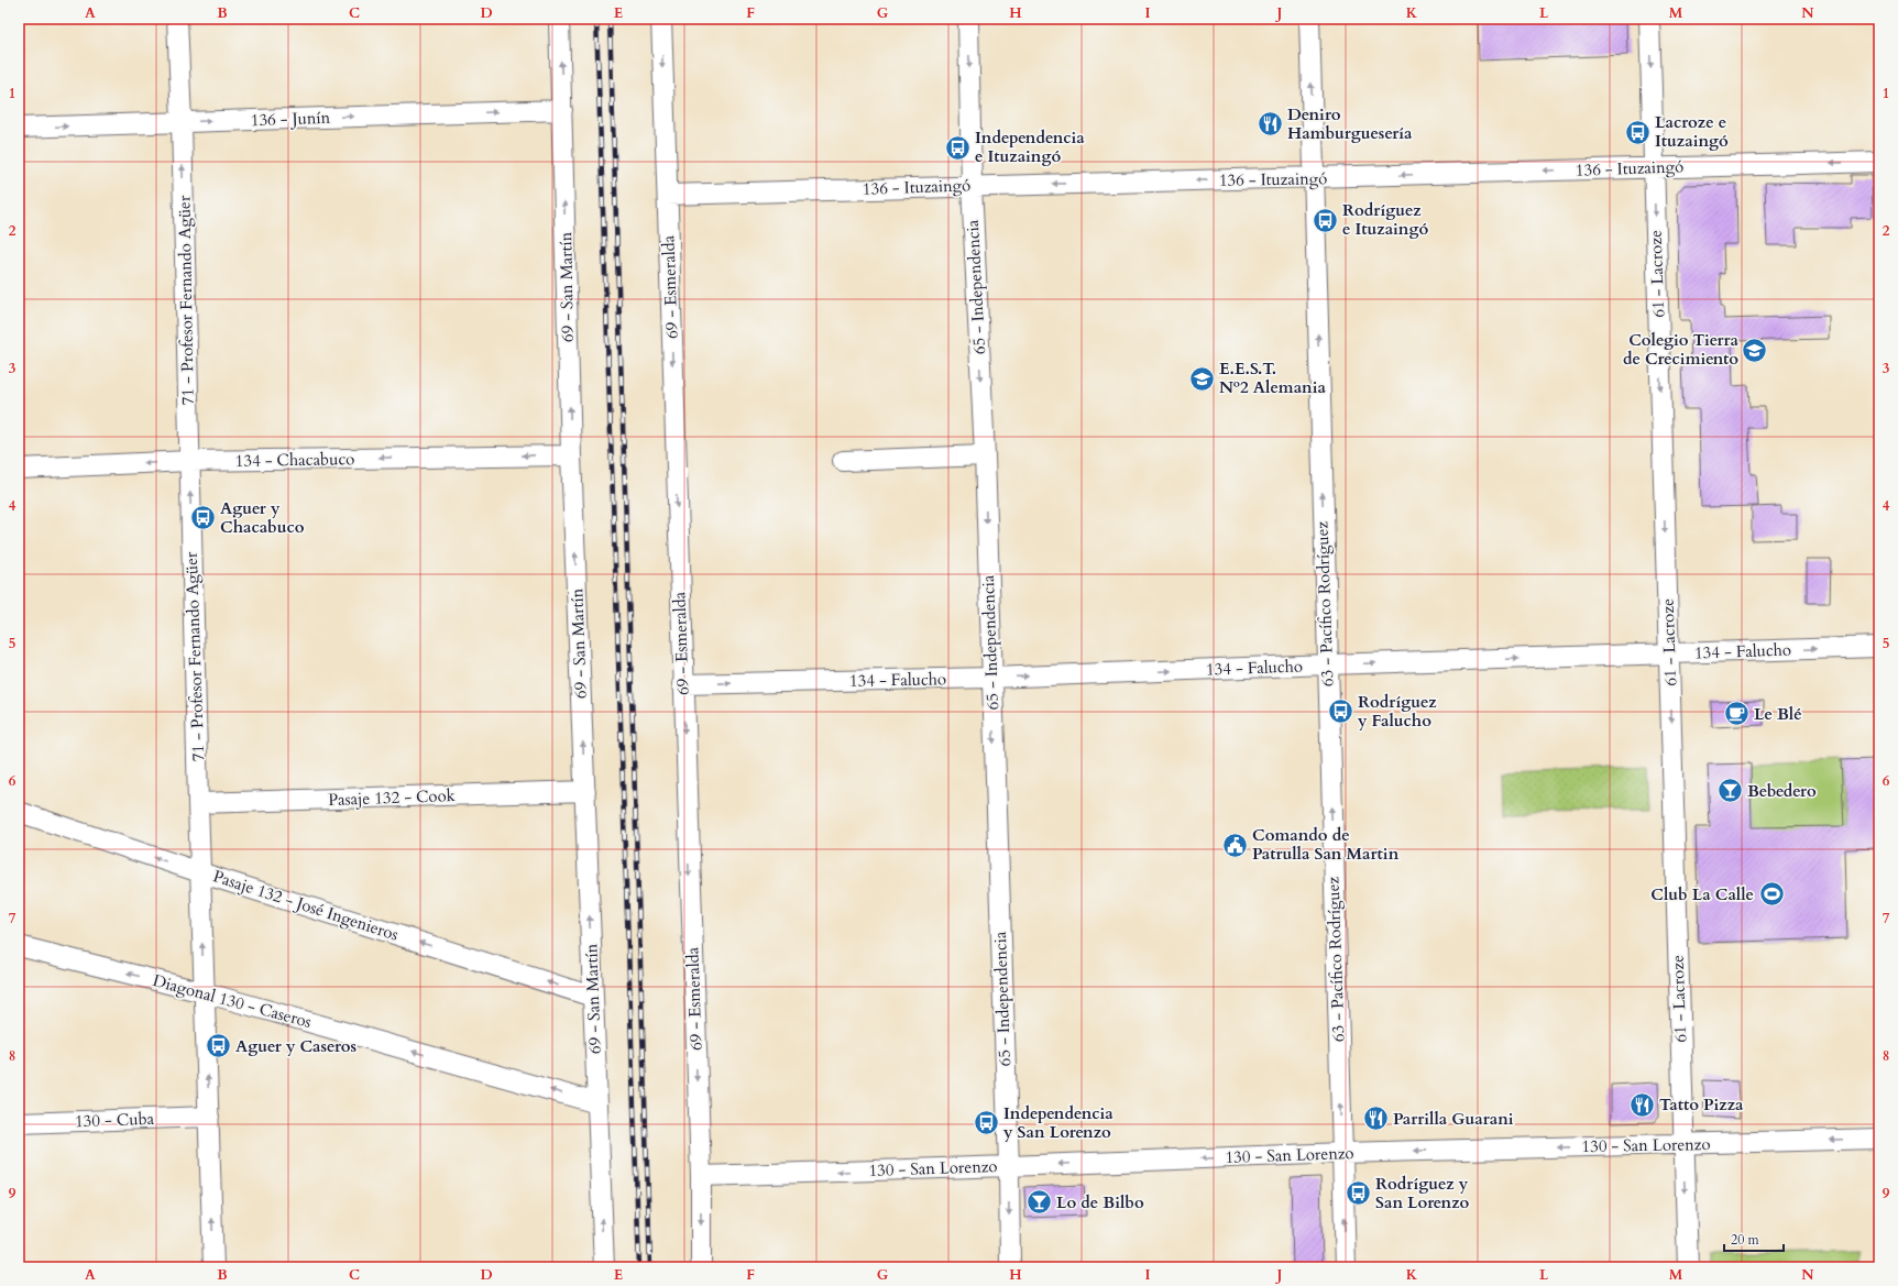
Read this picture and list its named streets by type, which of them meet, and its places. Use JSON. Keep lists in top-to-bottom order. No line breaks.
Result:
{"streets":{"street":["136 - Junín","136 - Ituzaingó","61 - Lacroze","69 - San Martín","69 - Esmeralda","65 - Independencia","71 - Profesor Fernando Agüer","134 - Chacabuco","63 - Pacífico Rodríguez","134 - Falucho","Pasaje 132 - Cook","Pasaje 132 - José Ingenieros","Diagonal 130 - Caseros","130 - Cuba","130 - San Lorenzo"]},"crossings":[["136 - Junín","69 - San Martín"],["136 - Junín","71 - Profesor Fernando Agüer"],["136 - Ituzaingó","61 - Lacroze"],["136 - Ituzaingó","69 - Esmeralda"],["136 - Ituzaingó","65 - Independencia"],["136 - Ituzaingó","63 - Pacífico Rodríguez"],["61 - Lacroze","134 - Falucho"],["61 - Lacroze","130 - San Lorenzo"],["69 - San Martín","134 - Chacabuco"],["69 - San Martín","Pasaje 132 - Cook"],["69 - San Martín","Pasaje 132 - José Ingenieros"],["69 - San Martín","Diagonal 130 - Caseros"],["69 - Esmeralda","134 - Falucho"],["69 - Esmeralda","130 - San Lorenzo"],["65 - Independencia","134 - Falucho"],["65 - Independencia","130 - San Lorenzo"],["71 - Profesor Fernando Agüer","134 - Chacabuco"],["71 - Profesor Fernando Agüer","Pasaje 132 - Cook"],["71 - Profesor Fernando Agüer","Pasaje 132 - José Ingenieros"],["71 - Profesor Fernando Agüer","Diagonal 130 - Caseros"],["71 - Profesor Fernando Agüer","130 - Cuba"],["63 - Pacífico Rodríguez","134 - Falucho"],["63 - Pacífico Rodríguez","130 - San Lorenzo"]],"one_way":["136 - Junín","136 - Ituzaingó","61 - Lacroze","69 - San Martín","69 - Esmeralda","65 - Independencia","71 - Profesor Fernando Agüer","134 - Chacabuco","63 - Pacífico Rodríguez","134 - Falucho","Pasaje 132 - José Ingenieros","Diagonal 130 - Caseros","130 - San Lorenzo"],"places":{"restaurant":["Deniro Hamburguesería","Tatto Pizza","Parrilla Guarani"],"bus stop":["Lacroze e Ituzaingó","Independencia e Ituzaingó","Rodríguez e Ituzaingó","Aguer y Chacabuco","Rodríguez y Falucho","Aguer y Caseros","Independencia y San Lorenzo","Rodríguez y San Lorenzo"],"school or university":["Colegio Tierra de Crecimiento","E.E.S.T. Nº2 Alemania"],"cafe":["Le Blé"],"bar":["Bebedero","Lo de Bilbo"],"public building":["Comando de Patrulla San Martin"],"sports":["Club La Calle"]},"scale_bar":"20 m","grid":{"columns":["A","B","C","D","E","F","G","H","I","J","K","L","M","N"],"rows":["1","2","3","4","5","6","7","8","9"]}}
